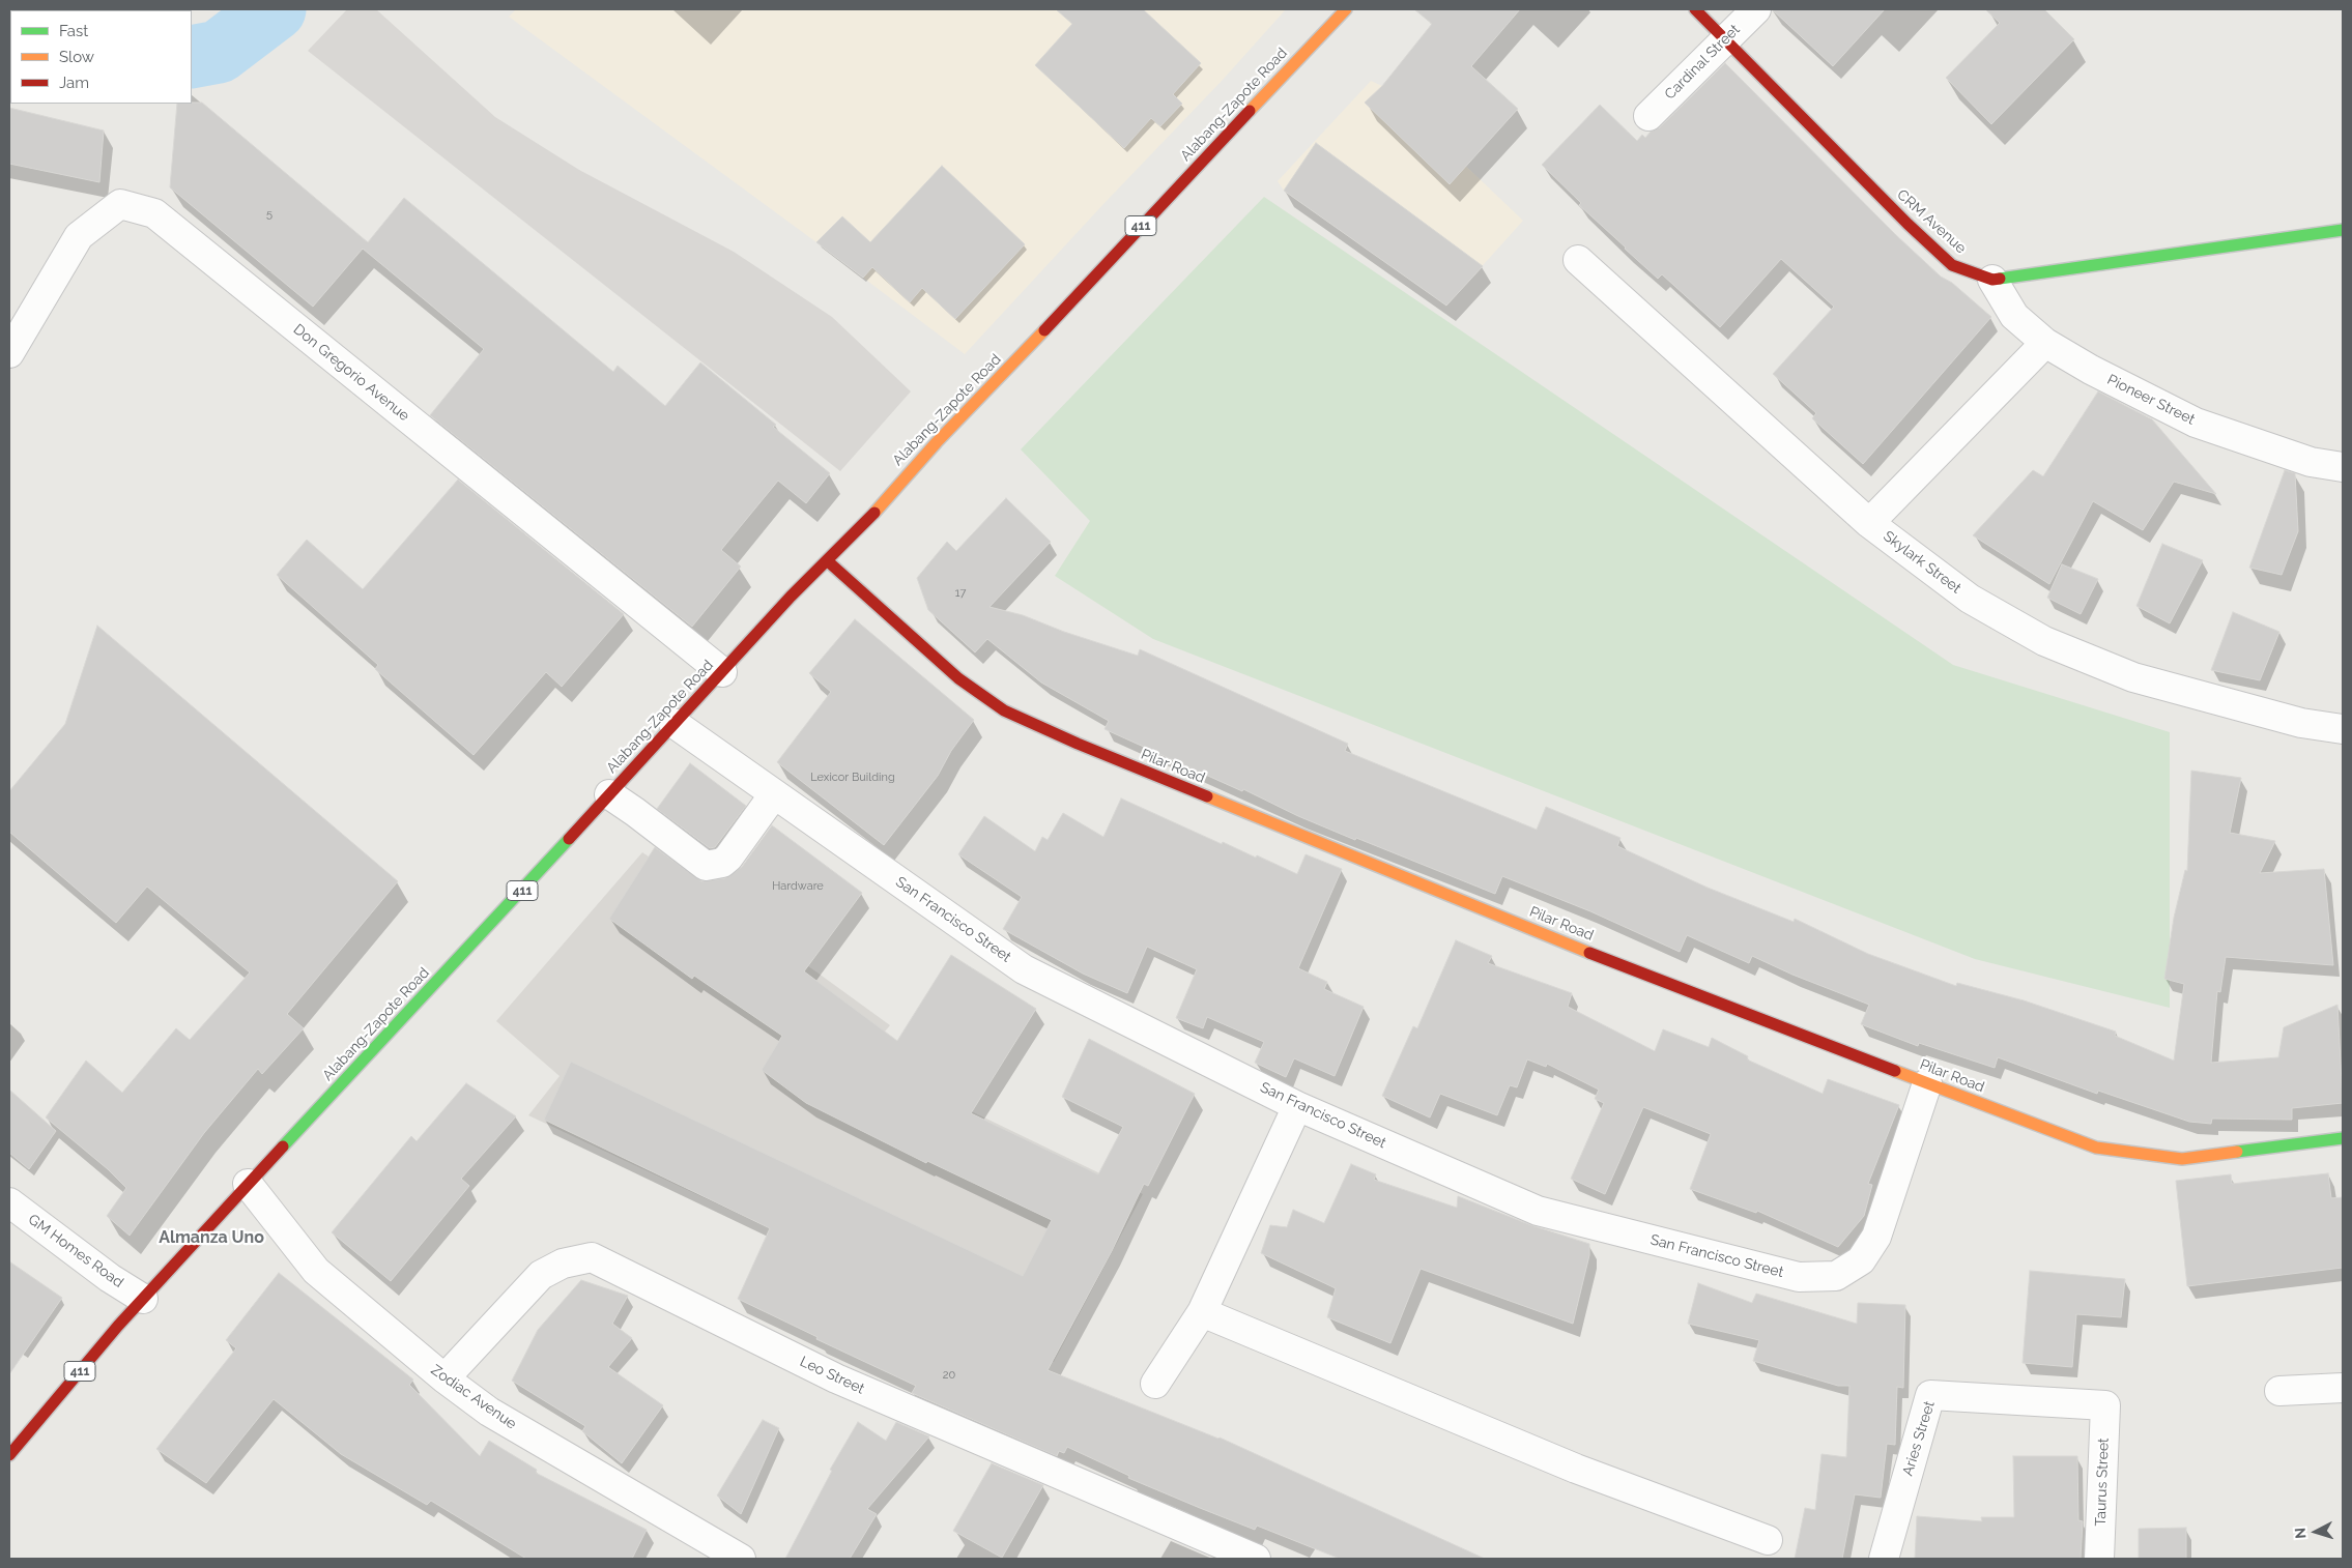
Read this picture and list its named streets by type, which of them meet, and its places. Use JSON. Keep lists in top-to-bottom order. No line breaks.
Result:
{"streets":{"main road":["Alabang-Zapote Road","CRM Avenue","411","Pilar Road"],"street":["Cardinal Street","Don Gregorio Avenue","Pioneer Street","Skylark Street","San Francisco Street","GM Homes Road","Leo Street","Zodiac Avenue","Aries Street","Taurus Street"]},"crossings":[["Cardinal Street","CRM Avenue"],["Alabang-Zapote Road","Don Gregorio Avenue"],["Alabang-Zapote Road","Pilar Road"],["Alabang-Zapote Road","San Francisco Street"],["Alabang-Zapote Road","GM Homes Road"],["Alabang-Zapote Road","Zodiac Avenue"],["CRM Avenue","Pioneer Street"],["Pilar Road","San Francisco Street"],["Leo Street","Zodiac Avenue"],["Aries Street","Taurus Street"]],"districts":["Almanza Uno"],"house_numbers":["5","17","Lexicor Building","Hardware","20"],"legend":["Fast","Slow","Jam"],"north":"left"}
